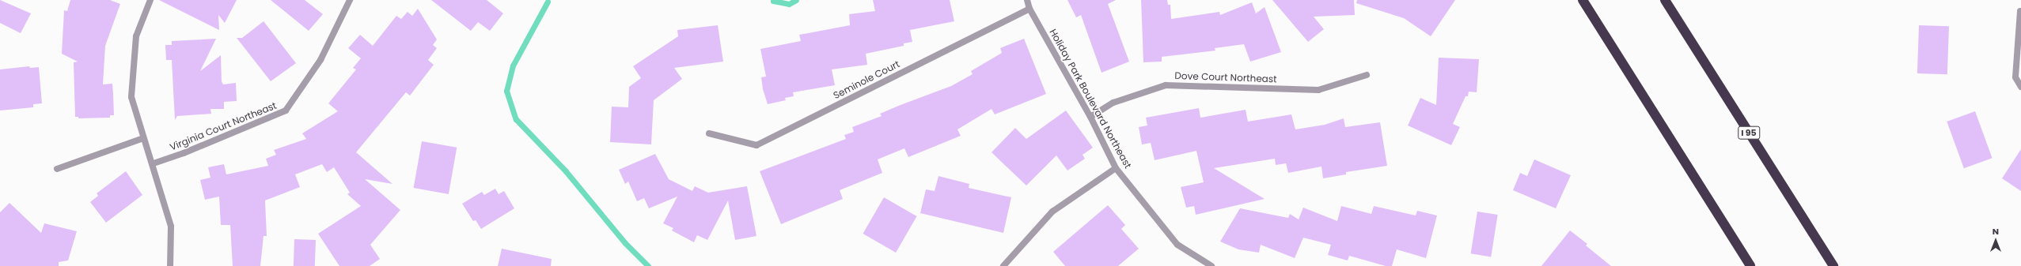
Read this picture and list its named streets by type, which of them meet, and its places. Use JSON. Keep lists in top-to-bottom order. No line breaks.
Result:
{"streets":{"highway":["I 95"],"street":["Dove Court Northeast","Seminole Court","Holiday Park Boulevard Northeast","Virginia Court Northeast"]},"crossings":[["Dove Court Northeast","Holiday Park Boulevard Northeast"],["Seminole Court","Holiday Park Boulevard Northeast"]],"north":"top"}
